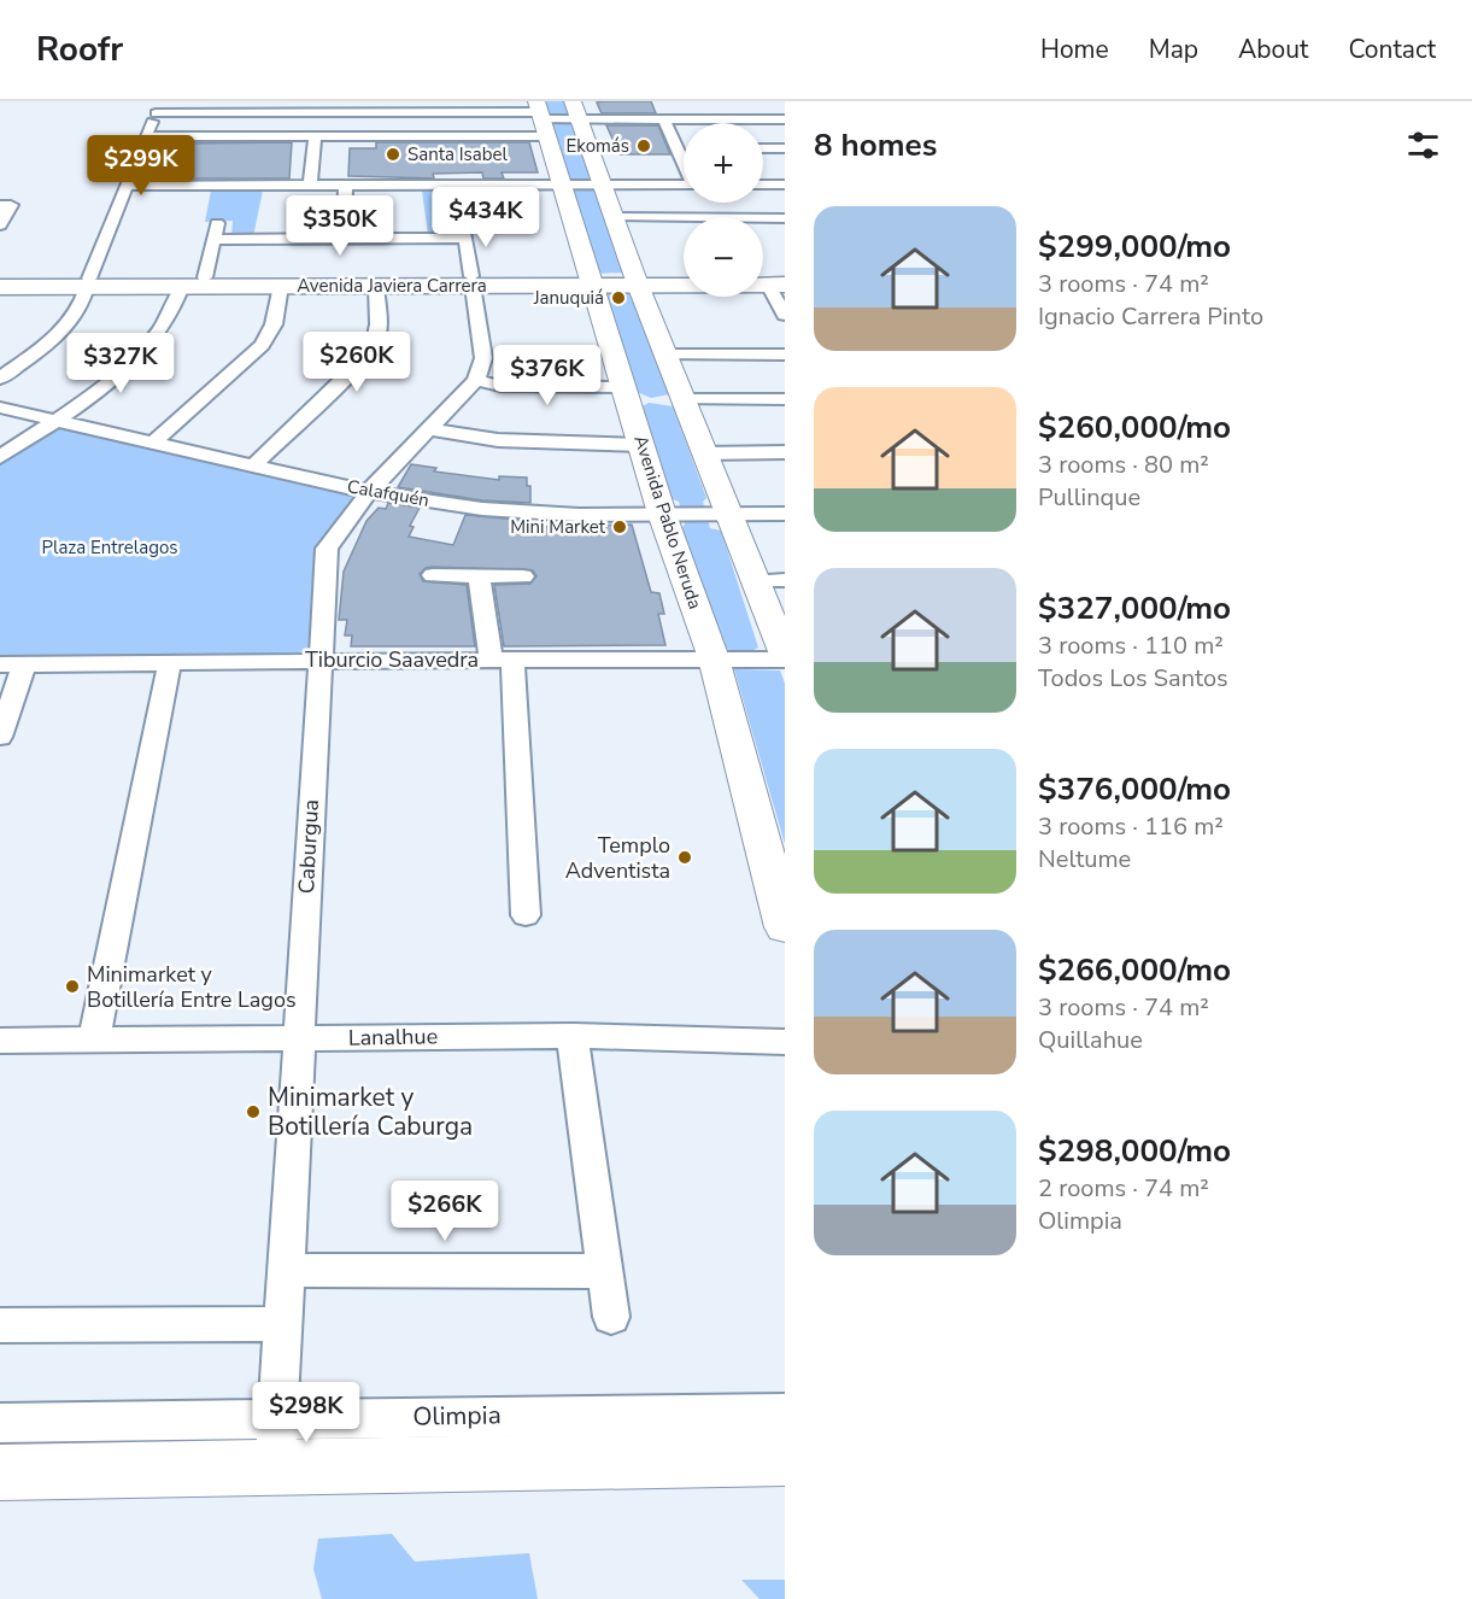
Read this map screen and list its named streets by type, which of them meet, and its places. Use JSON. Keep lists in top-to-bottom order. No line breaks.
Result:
{"streets":{"main road":["Avenida Javiera Carrera","Avenida Pablo Neruda","Olimpia"],"street":["Calafquén","Tiburcio Saavedra","Caburgua","Lanalhue"]},"crossings":[["Avenida Javiera Carrera","Avenida Pablo Neruda"],["Calafquén","Avenida Pablo Neruda"],["Calafquén","Caburgua"],["Avenida Pablo Neruda","Tiburcio Saavedra"],["Tiburcio Saavedra","Caburgua"],["Caburgua","Lanalhue"],["Caburgua","Olimpia"]],"parks":["Plaza Entrelagos"],"places":["Ekomás","Santa Isabel","Januquiá","Mini Market","Templo Adventista","Minimarket y Botillería Entre Lagos","Minimarket y Botillería Caburga"],"page":{"header":"Roofr","nav":["Home","Map","About","Contact"],"heading":"8 homes","map_buttons":["+","−"],"price":["$299K","$434K","$350K","$260K","$327K","$376K","$266K","$298K"],"list":[{"name":"$299,000/mo","note":"3 rooms · 74 m² · Ignacio Carrera Pinto"},{"name":"$260,000/mo","note":"3 rooms · 80 m² · Pullinque"},{"name":"$327,000/mo","note":"3 rooms · 110 m² · Todos Los Santos"},{"name":"$376,000/mo","note":"3 rooms · 116 m² · Neltume"},{"name":"$266,000/mo","note":"3 rooms · 74 m² · Quillahue"},{"name":"$298,000/mo","note":"2 rooms · 74 m² · Olimpia"}]}}
